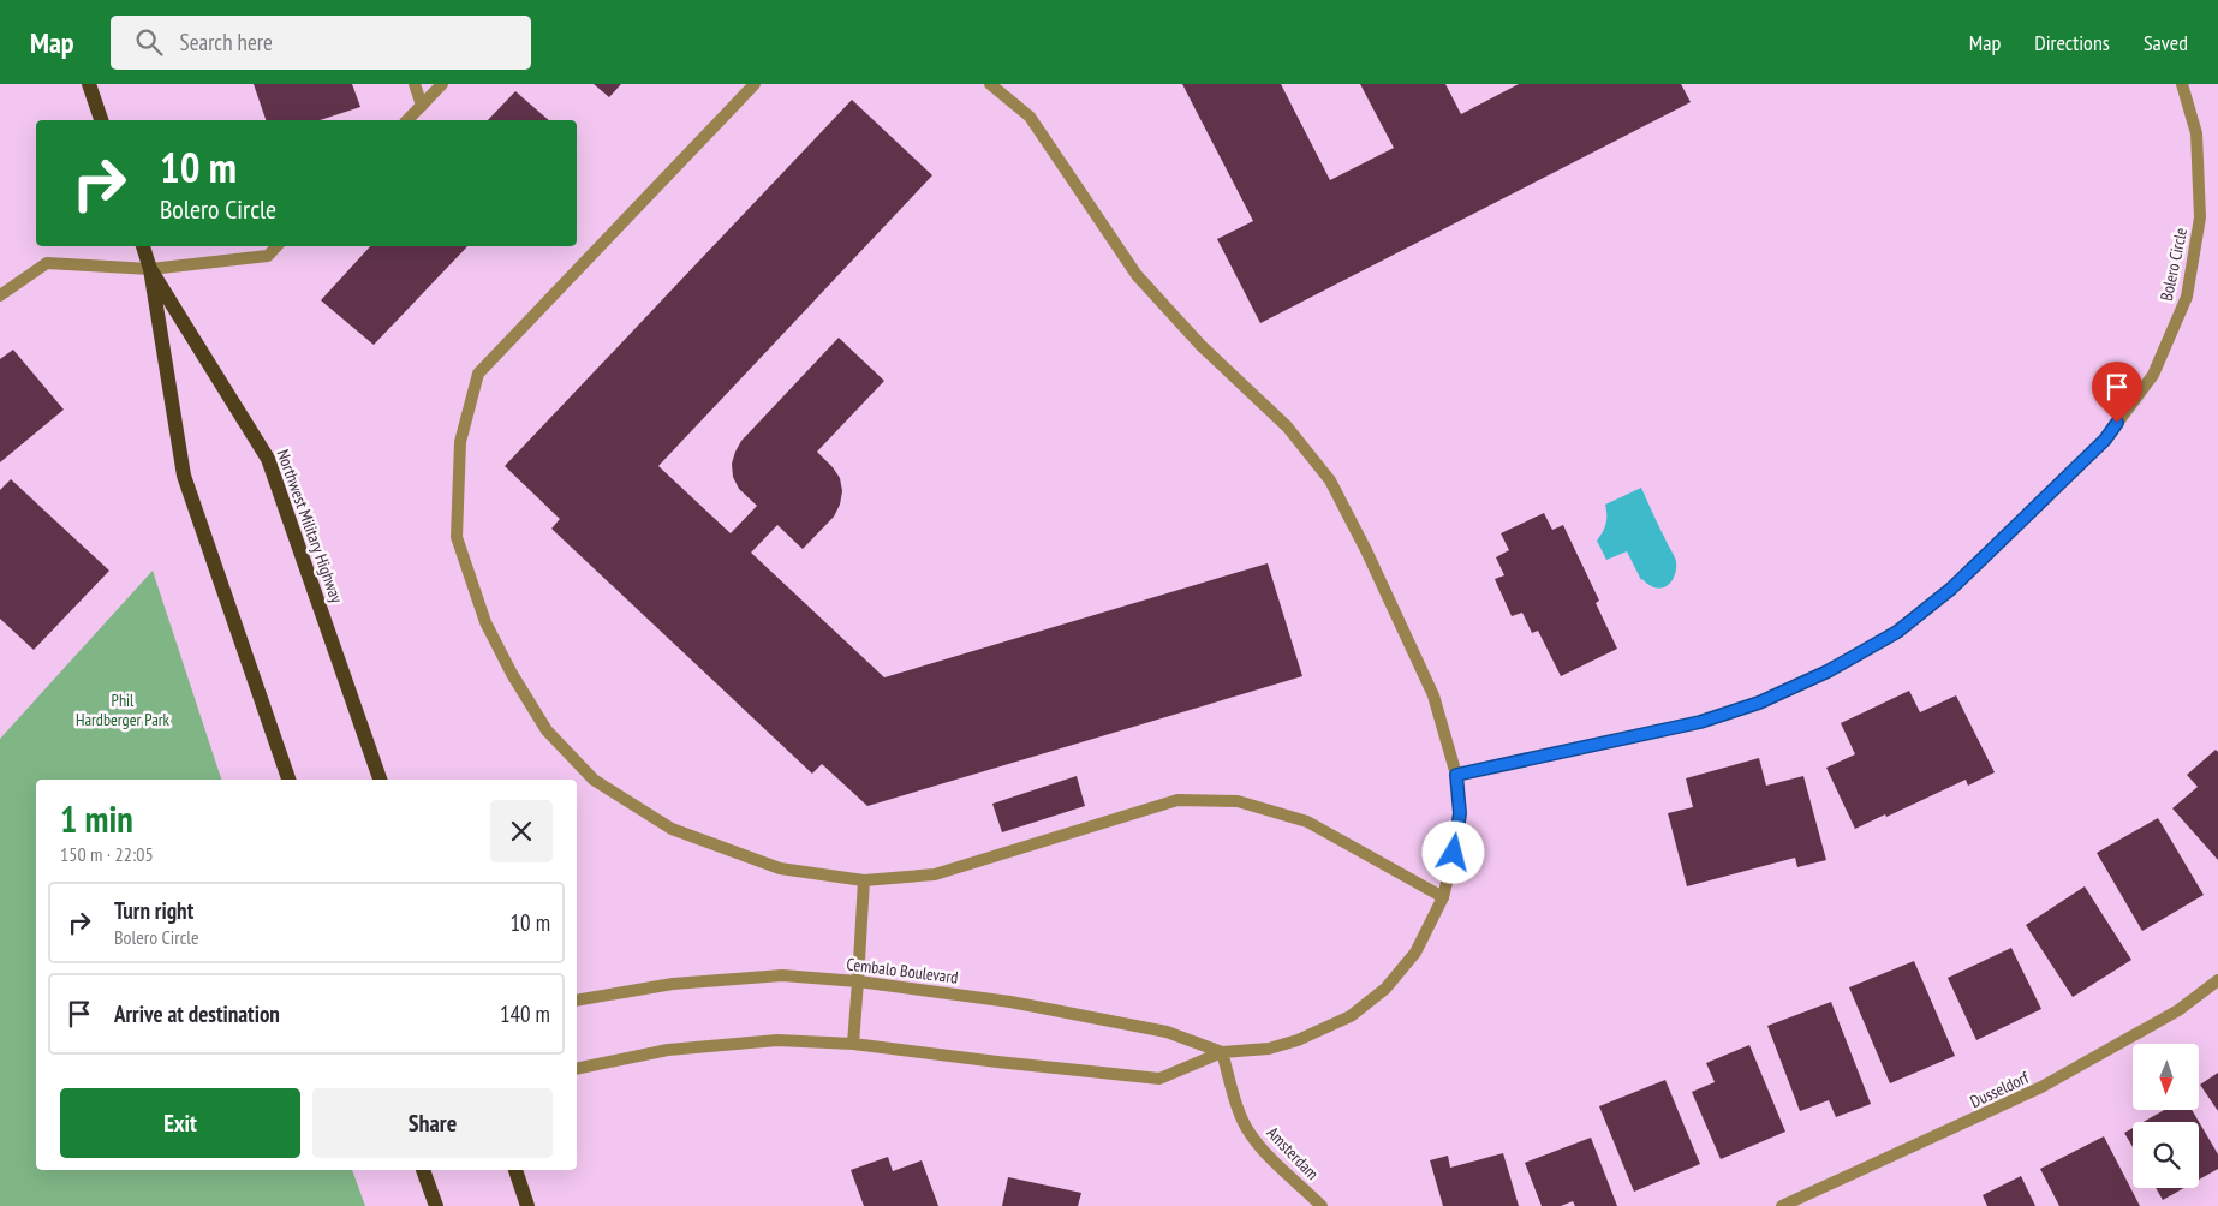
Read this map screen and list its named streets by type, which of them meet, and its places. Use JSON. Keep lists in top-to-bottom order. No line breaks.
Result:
{"streets":{"main road":["Northwest Military Highway"],"street":["Bolero Circle","Cembalo Boulevard","Dusseldorf","Amsterdam"]},"crossings":[["Bolero Circle","Cembalo Boulevard"],["Cembalo Boulevard","Amsterdam"]],"parks":["Phil Hardberger Park"],"north":"bottom","page":{"header":"Map","search":"Search here","nav":["Map","Directions","Saved"],"turn":["10 m","Bolero Circle"],"heading":["1 min","150 m · 22:05"],"list":[{"name":"Turn right","note":"Bolero Circle","value":"10 m"},{"name":"Arrive at destination","value":"140 m"}],"buttons":["Exit","Share"]}}
